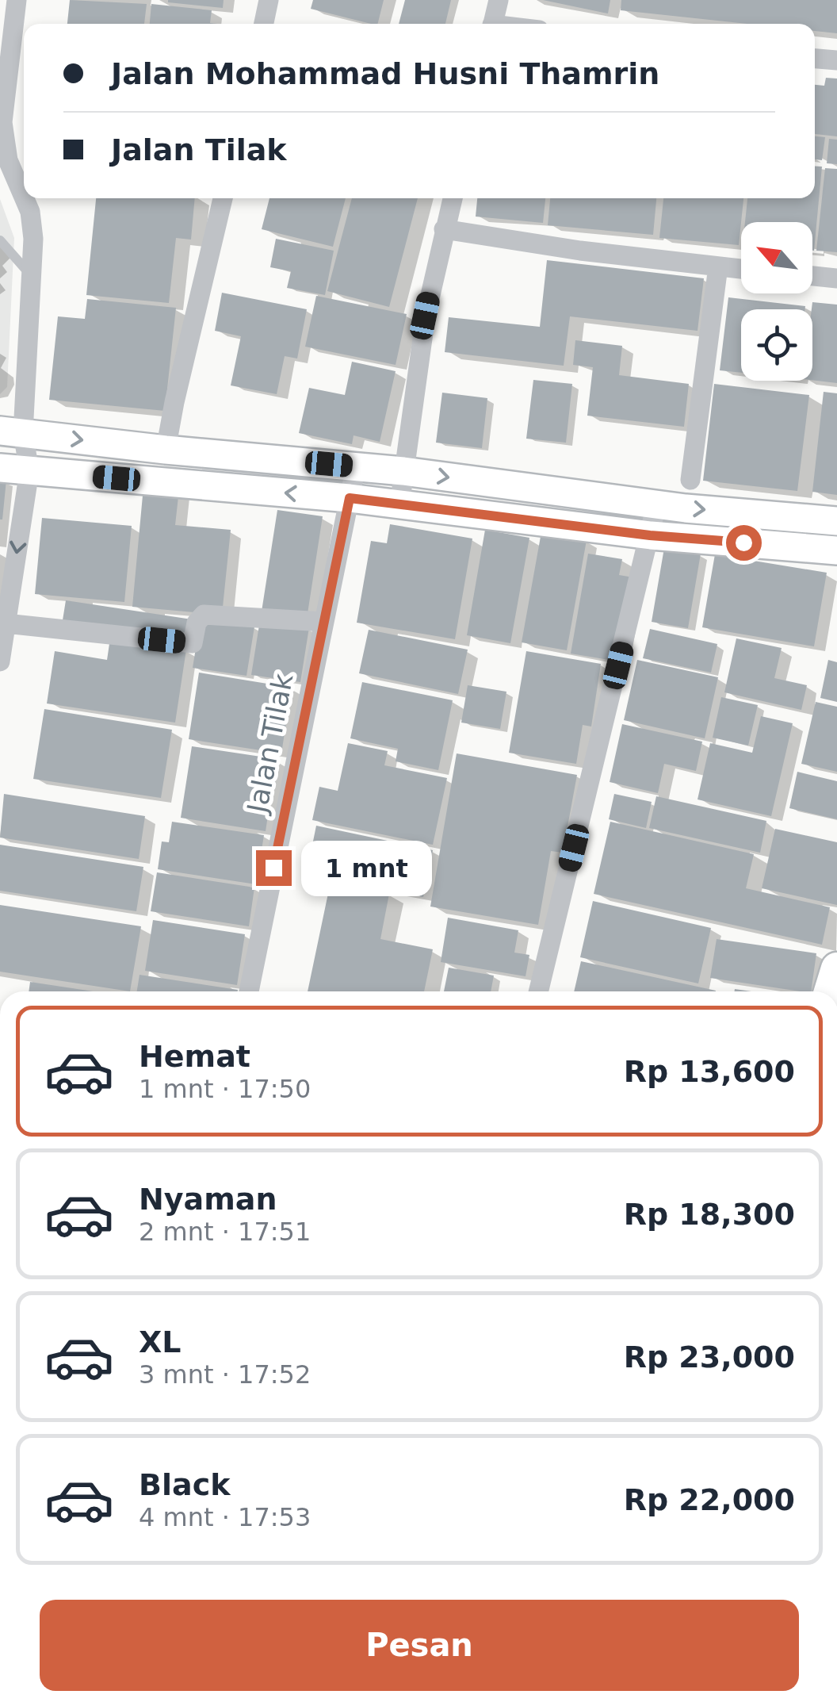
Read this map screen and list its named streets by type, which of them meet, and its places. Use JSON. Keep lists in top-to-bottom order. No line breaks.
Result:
{"streets":{"street":["Jalan Tilak"]},"north":"top left","page":{"banner":["Jalan Mohammad Husni Thamrin","Jalan Tilak"],"bubble":"1 mnt","list":[{"name":"Hemat","note":"1 mnt · 17:50","value":"Rp 13,600"},{"name":"Nyaman","note":"2 mnt · 17:51","value":"Rp 18,300"},{"name":"XL","note":"3 mnt · 17:52","value":"Rp 23,000"},{"name":"Black","note":"4 mnt · 17:53","value":"Rp 22,000"}],"buttons":"Pesan"}}
